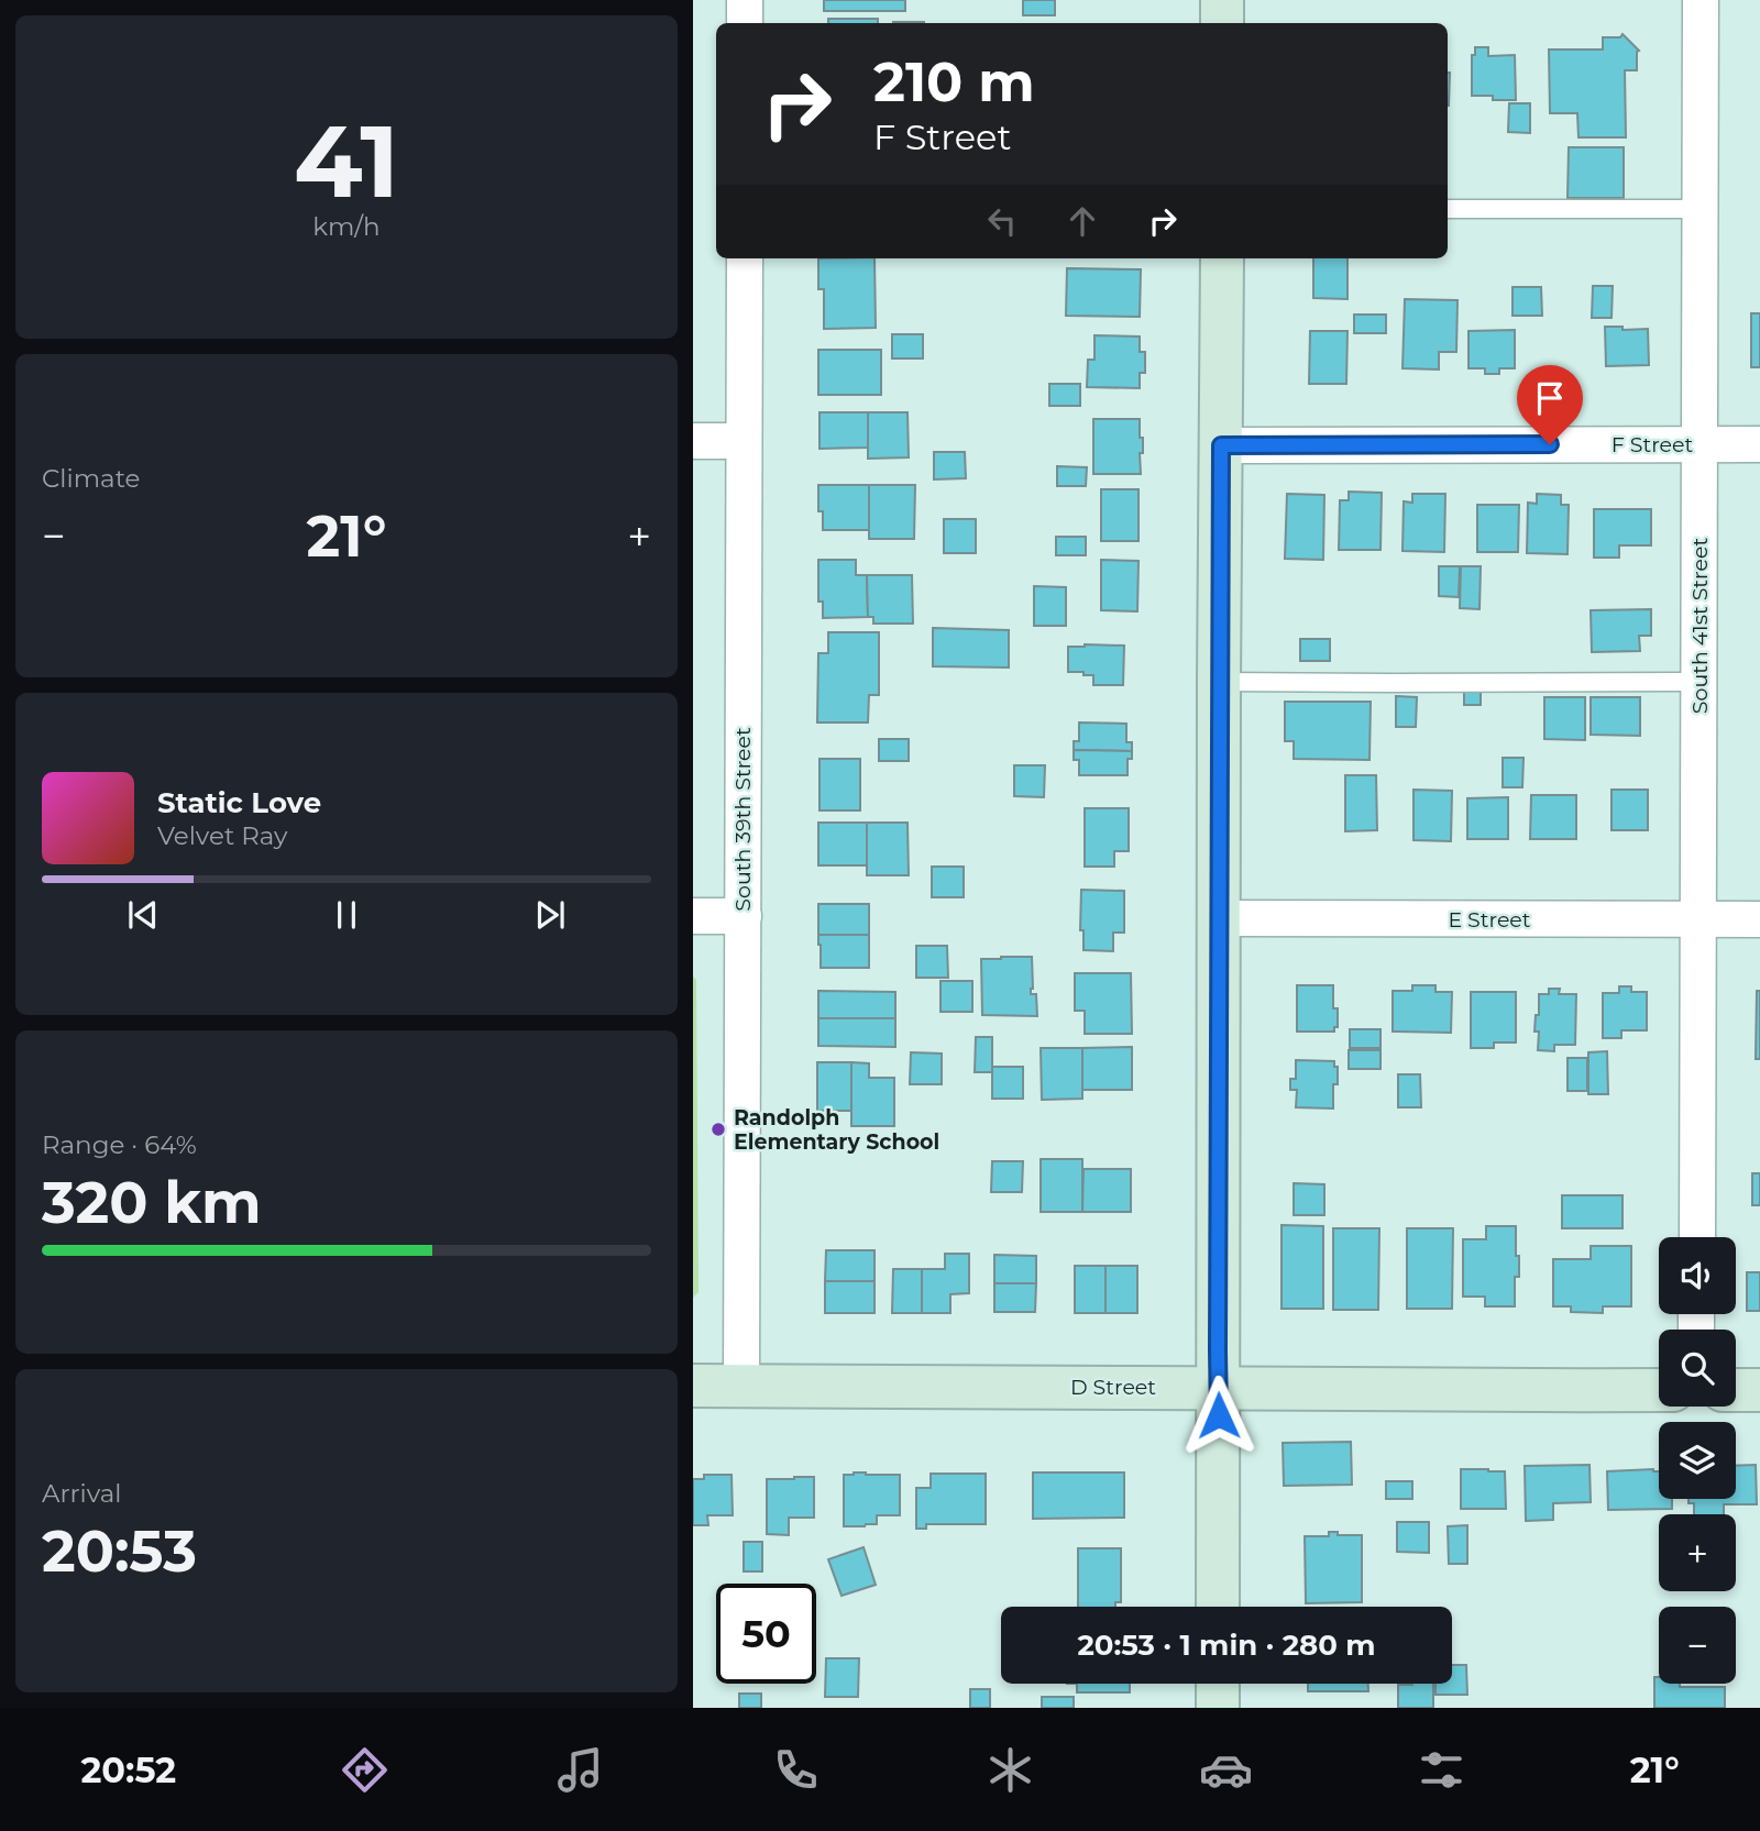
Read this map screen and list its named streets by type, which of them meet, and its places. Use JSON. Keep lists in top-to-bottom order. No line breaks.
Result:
{"streets":{"main road":["D Street"],"street":["F Street","South 41st Street","South 39th Street","E Street"]},"crossings":[["F Street","South 41st Street"],["South 41st Street","E Street"],["South 39th Street","D Street"]],"places":["Randolph Elementary School"],"page":{"tile":[["41","km/h"],"Climate",["Range · 64%","320 km"],["Arrival","20:53"]],"turn":["210 m","F Street"],"heat":["−","21°","+"],"song":["Static Love","Velvet Ray"],"map_buttons":["+","−"],"limit":"50","trip":"20:53 · 1 min · 280 m","tabs":["20:52","21°"]}}
